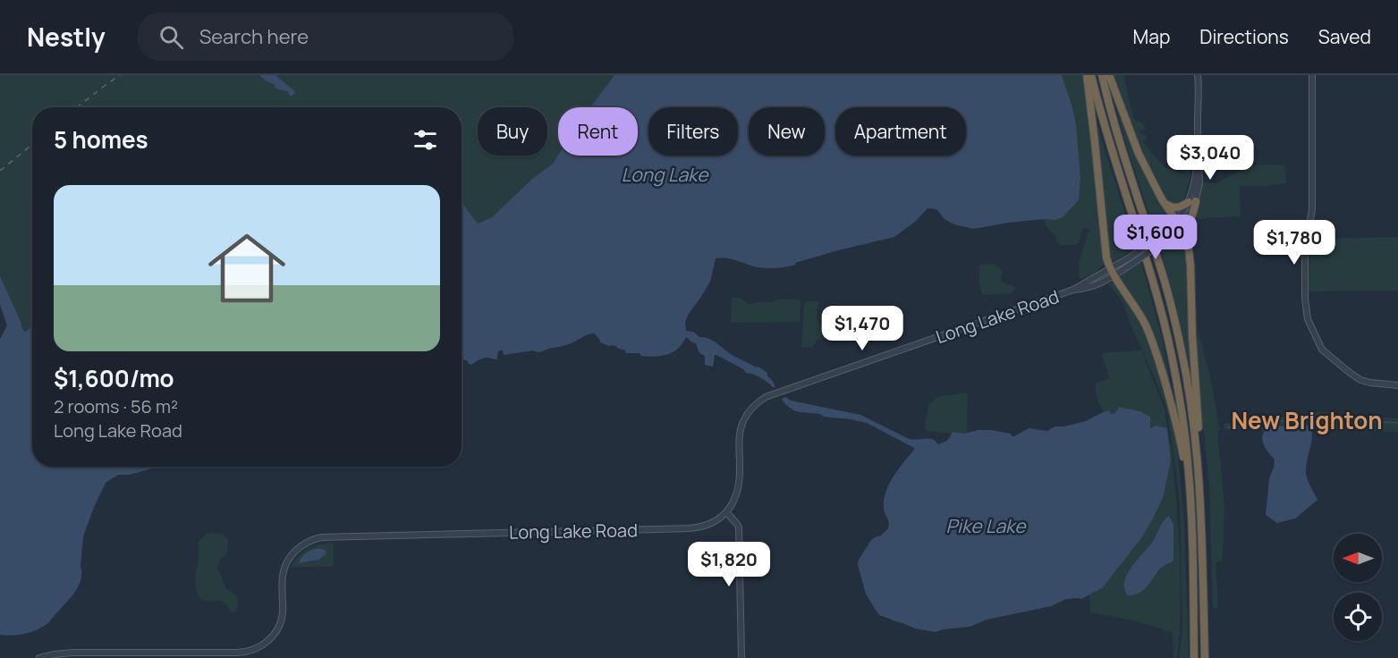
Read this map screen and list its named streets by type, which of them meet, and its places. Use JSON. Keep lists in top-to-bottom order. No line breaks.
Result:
{"streets":{"street":["Long Lake Road"]},"districts":["New Brighton"],"water":["Long Lake","Pike Lake"],"north":"left","page":{"header":"Nestly","search":"Search here","nav":["Map","Directions","Saved"],"chip":["Buy","Rent","Filters","New","Apartment"],"heading":"5 homes","price":["$3,040","$1,600","$1,780","$1,470","$1,820"],"list":[{"name":"$1,600/mo","note":"2 rooms · 56 m² · Long Lake Road"}]}}
